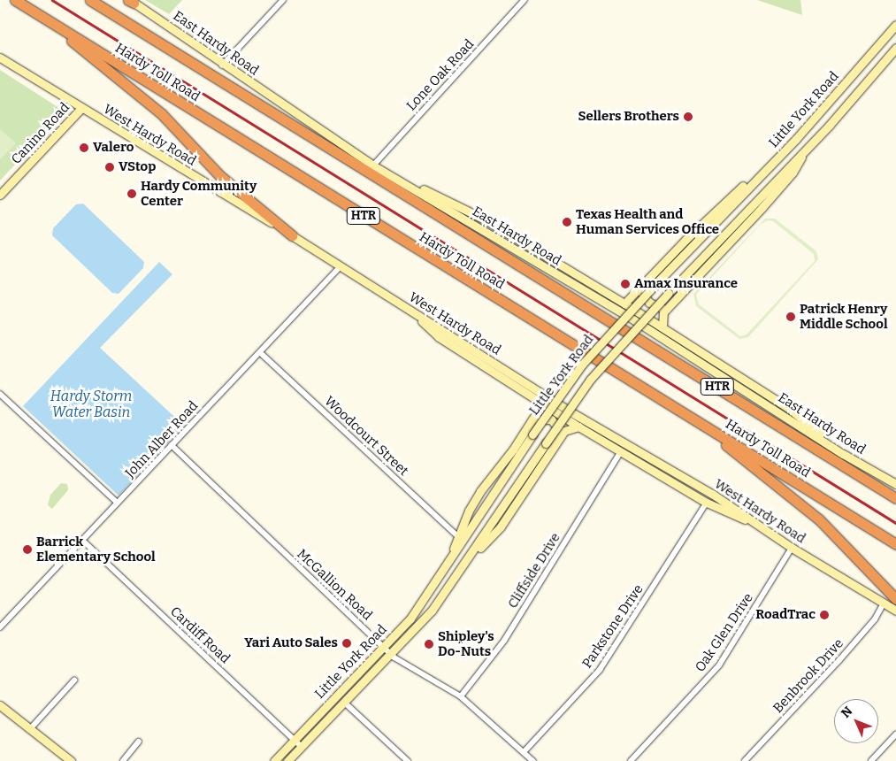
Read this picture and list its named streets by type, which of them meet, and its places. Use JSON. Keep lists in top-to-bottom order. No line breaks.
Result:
{"streets":{"highway":["Hardy Toll Road","HTR"],"main road":["East Hardy Road","Little York Road","Canino Road","West Hardy Road"],"street":["Lone Oak Road","Woodcourt Street","John Alber Road","Cliffside Drive","McGallion Road","Parkstone Drive","Oak Glen Drive","Cardiff Road","Benbrook Drive"]},"crossings":[["East Hardy Road","Lone Oak Road"],["East Hardy Road","Little York Road"],["Little York Road","West Hardy Road"],["Little York Road","McGallion Road"],["Little York Road","Cardiff Road"],["Canino Road","West Hardy Road"],["West Hardy Road","John Alber Road"],["West Hardy Road","Oak Glen Drive"],["West Hardy Road","Benbrook Drive"],["Woodcourt Street","John Alber Road"],["John Alber Road","McGallion Road"],["John Alber Road","Cardiff Road"],["Cliffside Drive","McGallion Road"],["McGallion Road","Parkstone Drive"]],"water":["Hardy Storm Water Basin"],"places":["Sellers Brothers","Valero","VStop","Hardy Community Center","Texas Health and Human Services Office","Amax Insurance","Patrick Henry Middle School","Barrick Elementary School","RoadTrac","Yari Auto Sales","Shipley's Do-Nuts"],"north":"top left"}
